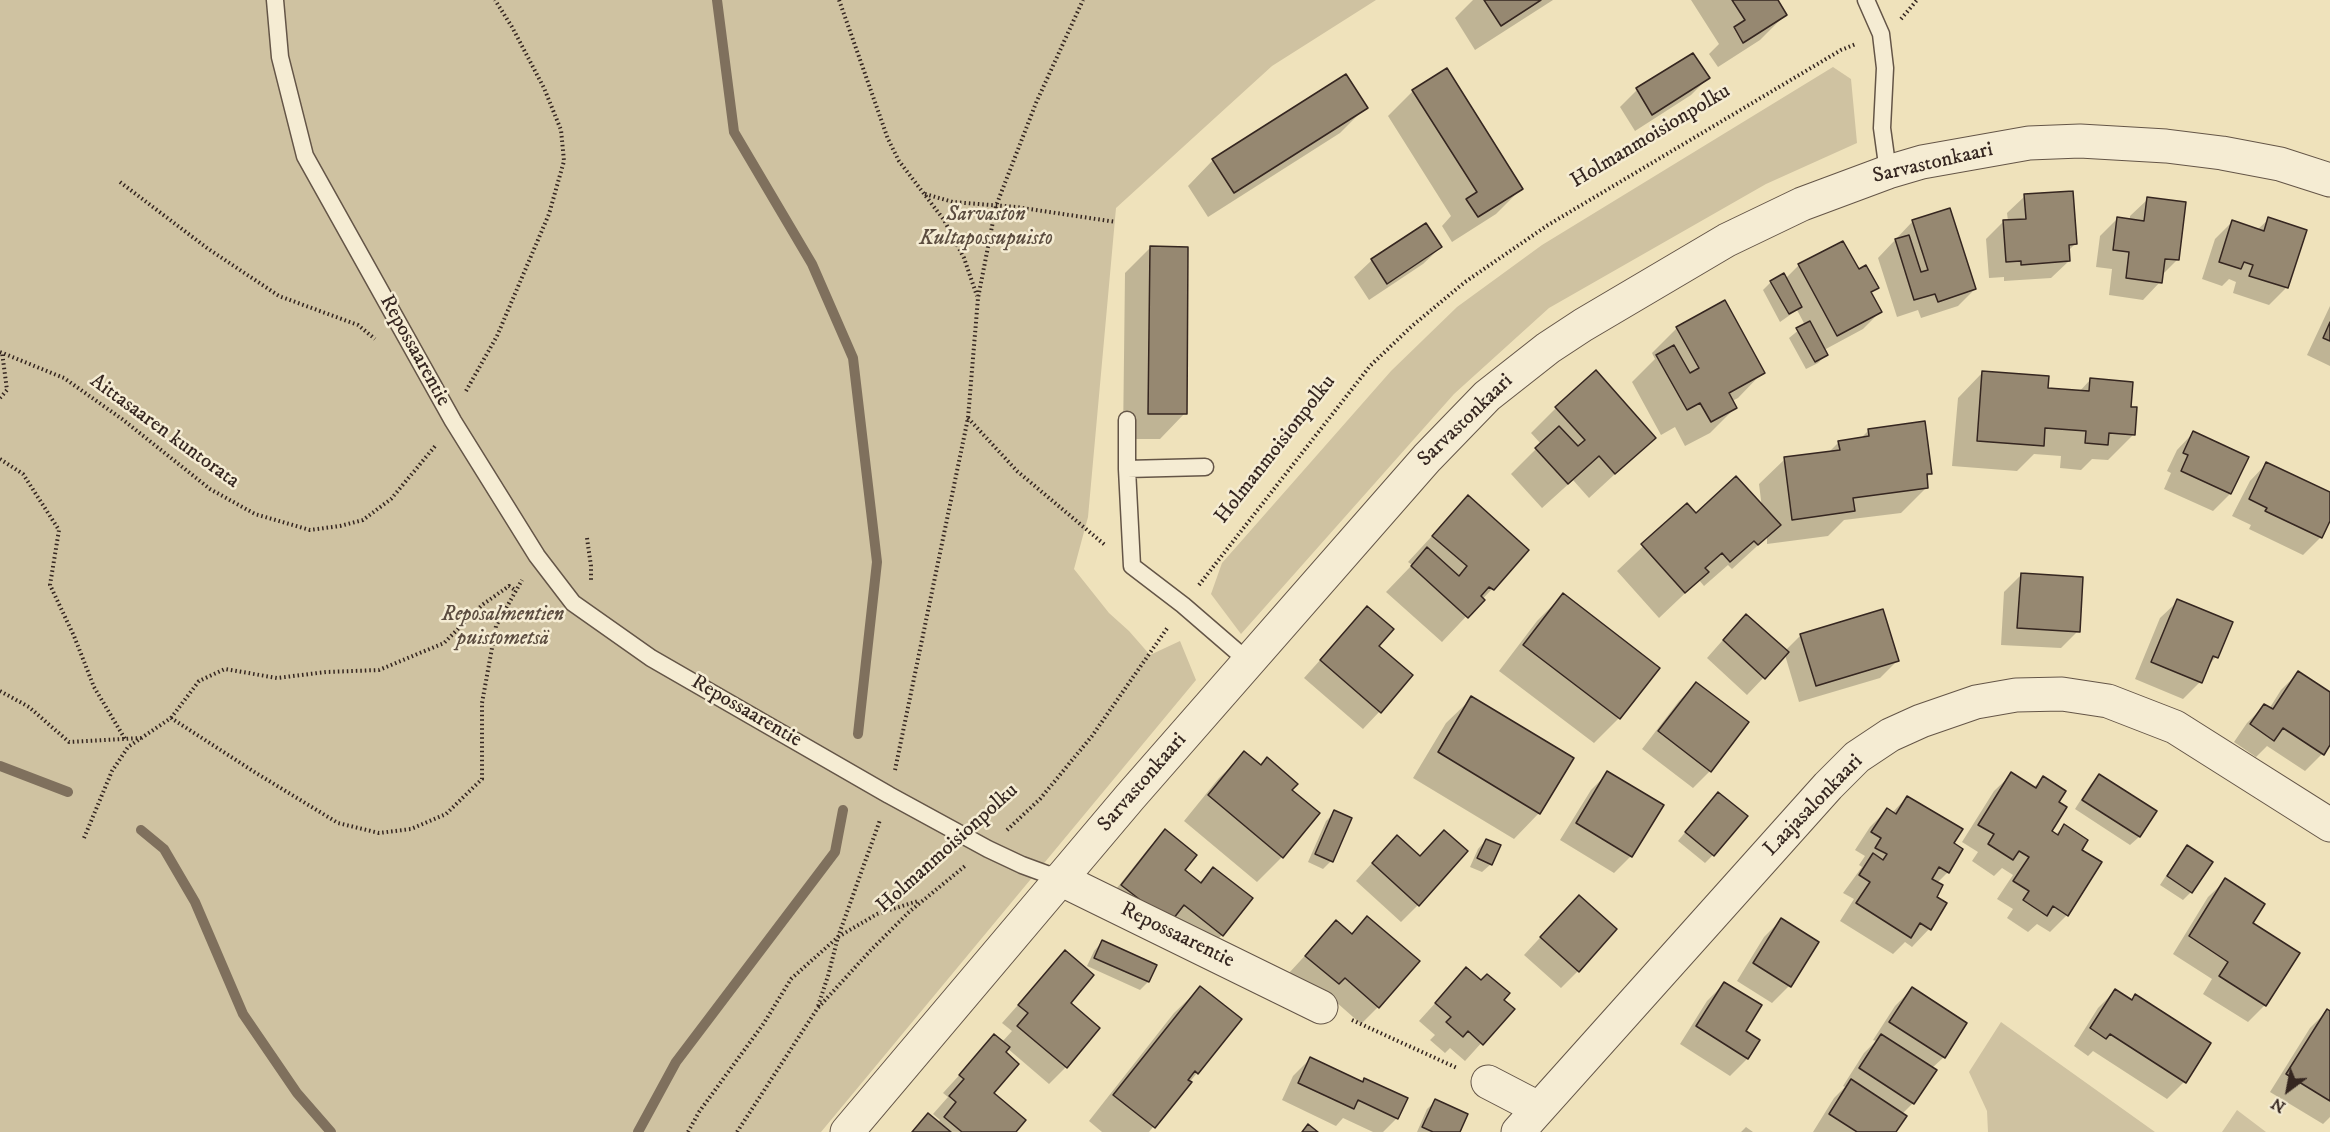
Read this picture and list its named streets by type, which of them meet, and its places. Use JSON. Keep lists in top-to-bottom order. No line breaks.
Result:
{"streets":{"street":["Sarvastonkaari","Repossaarentie","Laajasalonkaari"],"path":["Holmanmoisionpolku","Aittasaaren kuntorata"]},"crossings":[["Holmanmoisionpolku","Repossaarentie"],["Sarvastonkaari","Repossaarentie"],["Repossaarentie","Aittasaaren kuntorata"]],"parks":["Sarvaston Kultapossupuisto","Reposalmentien puistometsä"],"north":"bottom left"}
